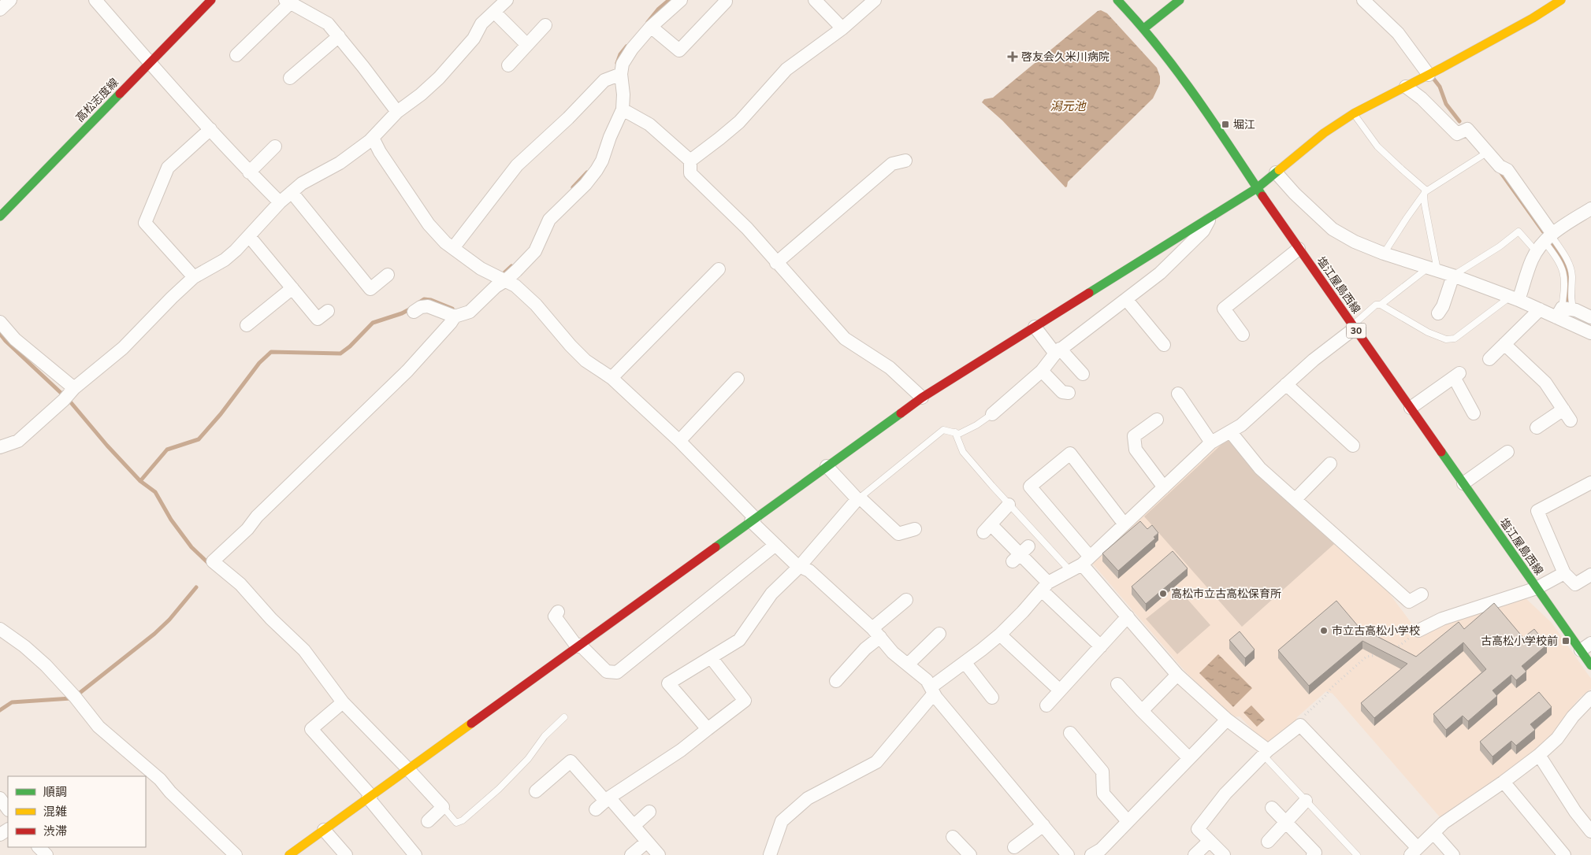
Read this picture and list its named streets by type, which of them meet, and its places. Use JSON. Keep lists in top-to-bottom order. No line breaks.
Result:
{"streets":{"street":["高松志度線","塩江屋島西線","30"]},"water":["潟元池"],"places":{"health":["啓友会久米川病院"],"transit":["堀江","古高松小学校前"],"other":["高松市立古高松保育所","市立古高松小学校"]},"legend":["順調","混雑","渋滞"]}
